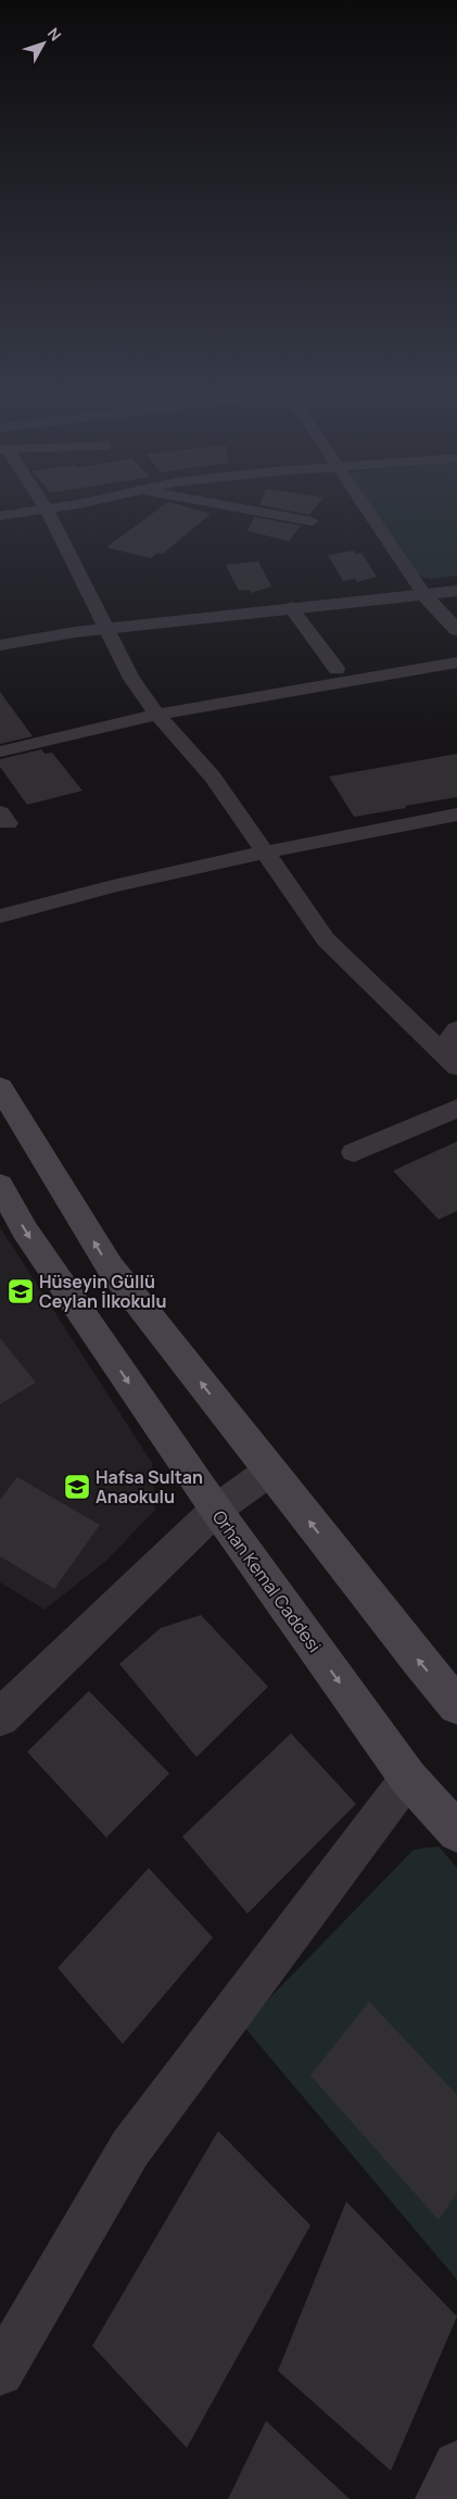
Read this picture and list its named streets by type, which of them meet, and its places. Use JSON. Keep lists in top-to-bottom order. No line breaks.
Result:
{"streets":{"main road":["Orhan Kemal Caddesi"]},"places":{"school or university":["Hüseyin Güllü Ceylan İlkokulu","Hafsa Sultan Anaokulu"]},"north":"top right"}
